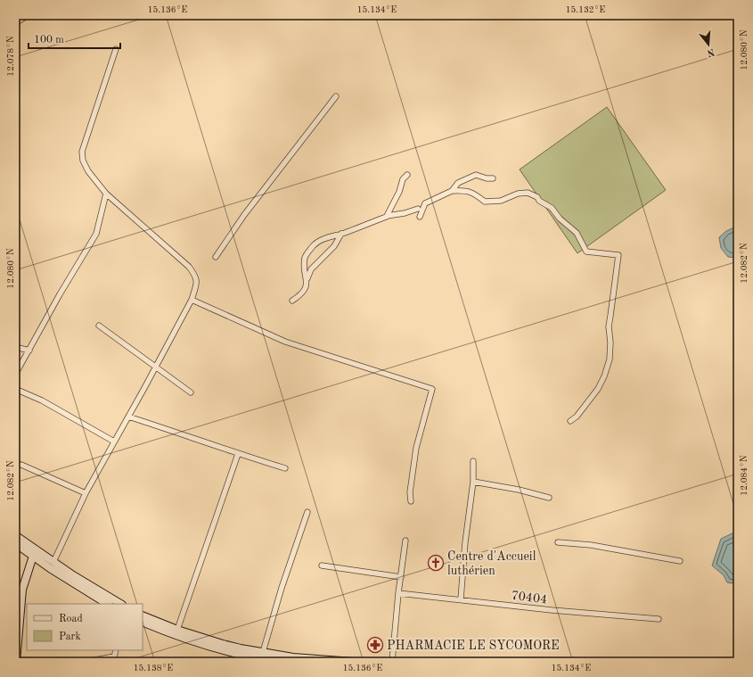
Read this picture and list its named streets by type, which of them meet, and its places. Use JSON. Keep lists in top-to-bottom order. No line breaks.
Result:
{"streets":{"street":["70404"]},"places":{"church":["Centre d'Accueil luthérien"],"pharmacy":["PHARMACIE LE SYCOMORE"]},"legend":["Road","Park"],"scale_bar":"100 m","north":"bottom","coordinates":["15.136°E","15.134°E","15.132°E","12.080°N","12.078°N","12.082°N","12.084°N","15.138°E"]}
